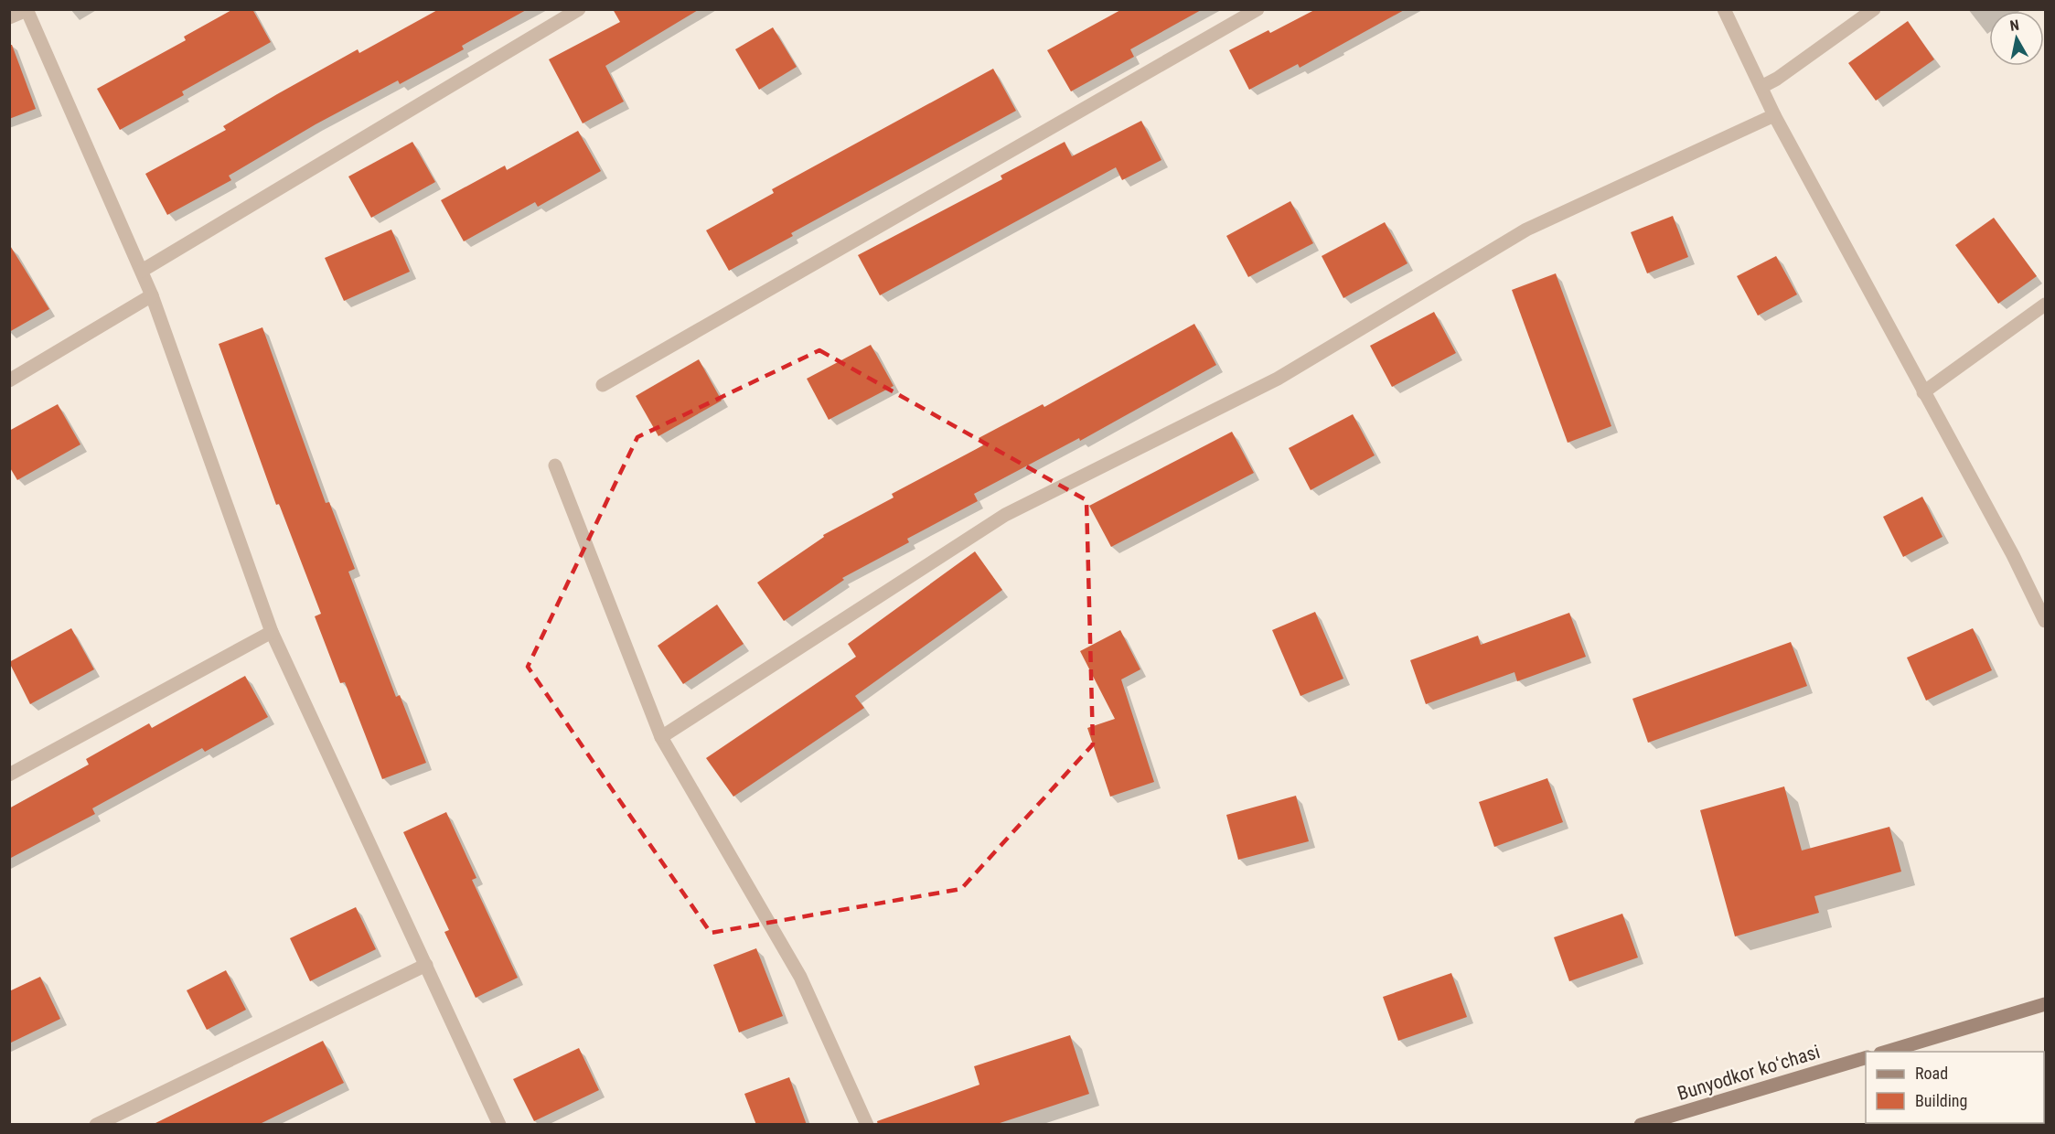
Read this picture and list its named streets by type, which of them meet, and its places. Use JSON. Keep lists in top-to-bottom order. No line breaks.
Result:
{"streets":{"main road":["Bunyodkor koʻchasi"]},"legend":["Road","Building"],"north":"top"}
